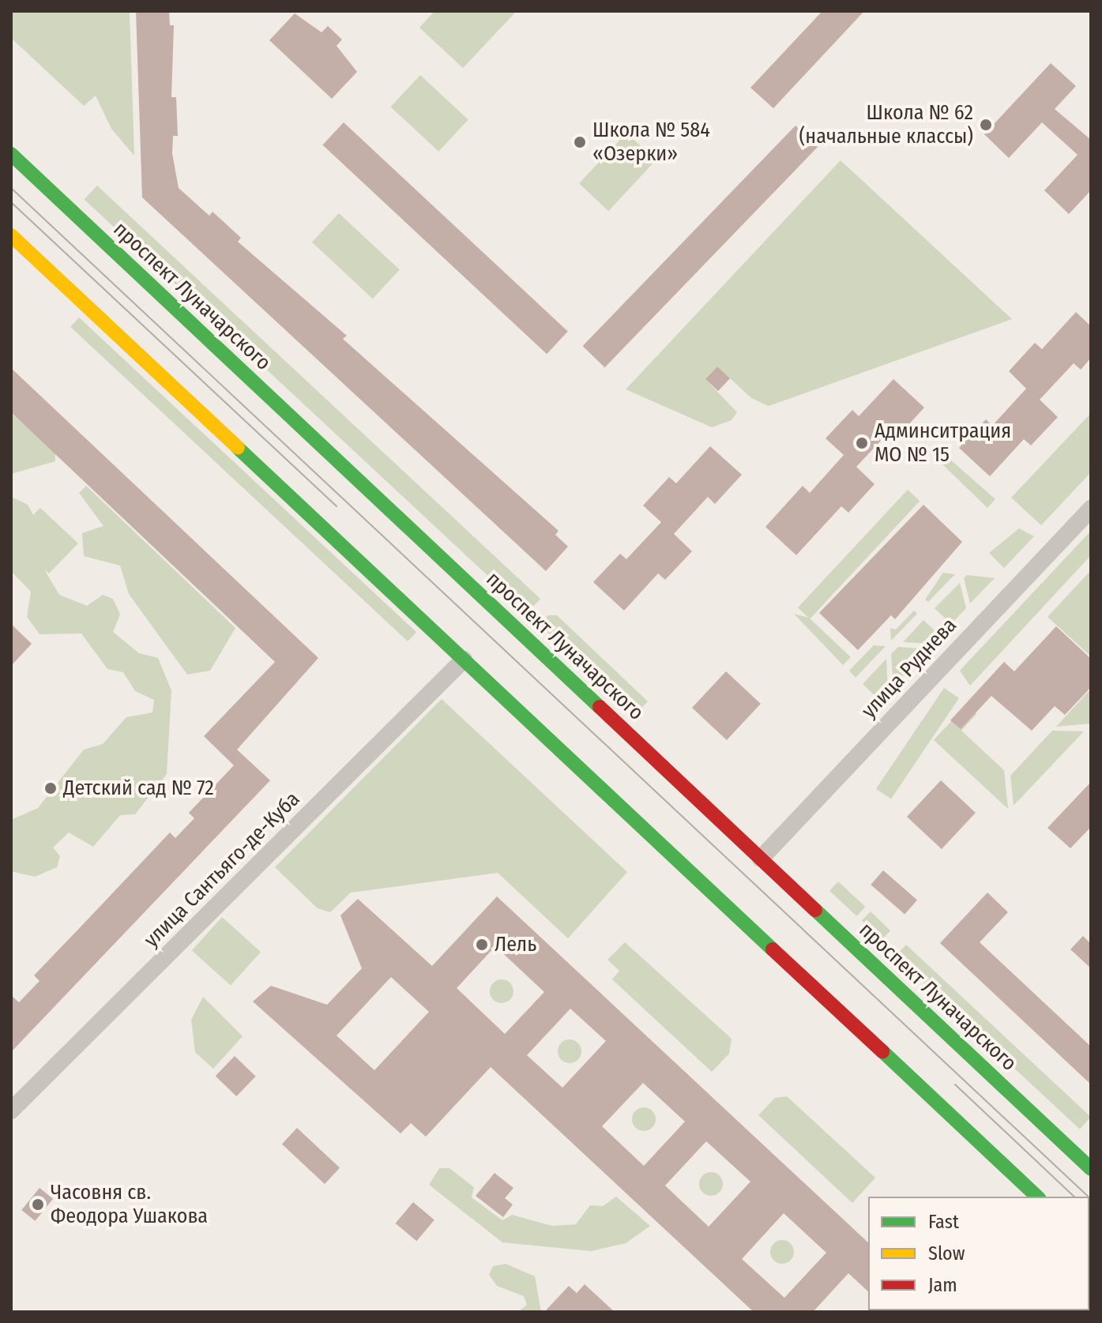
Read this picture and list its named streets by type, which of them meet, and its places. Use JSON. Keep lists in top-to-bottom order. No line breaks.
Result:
{"streets":{"main road":["проспект Луначарского"],"street":["улица Руднева","улица Сантьяго-де-Куба"]},"crossings":[["проспект Луначарского","улица Руднева"]],"places":["Школа № 62 (начальные классы)","Школа № 584 «Озерки»","Админситрация МО № 15","Детский сад № 72","Лель","Часовня св. Феодора Ушакова"],"legend":["Fast","Slow","Jam"]}
